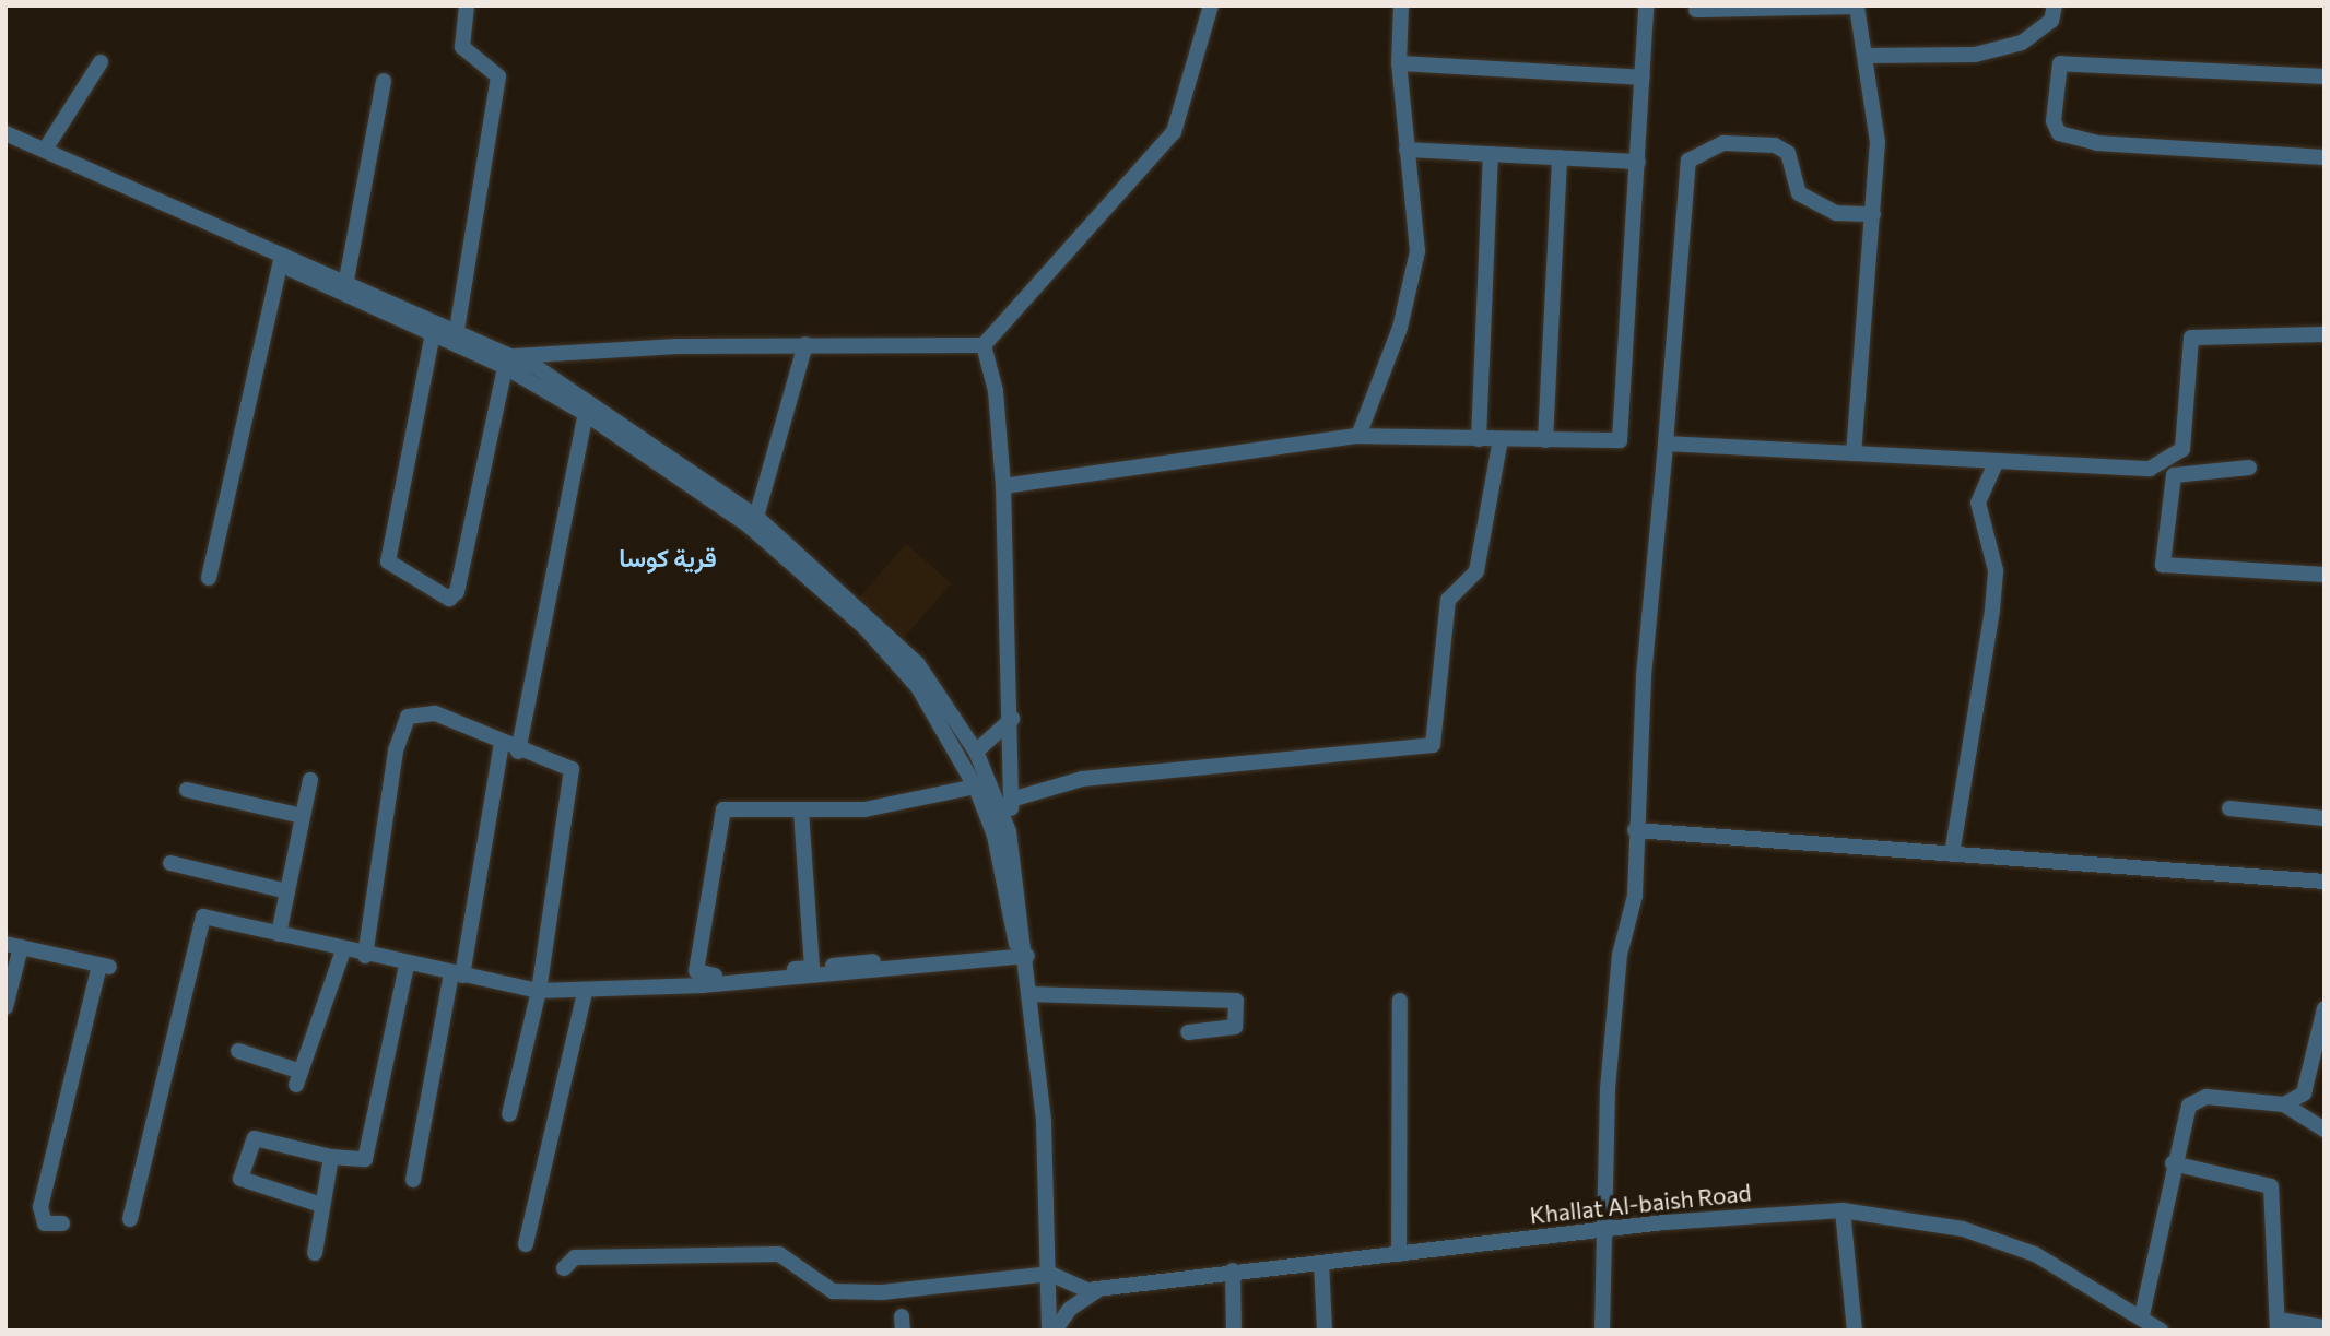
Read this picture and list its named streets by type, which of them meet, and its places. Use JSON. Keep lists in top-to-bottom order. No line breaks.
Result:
{"streets":{"street":["Khallat Al-baish Road"]},"districts":["قرية كوسا"]}
